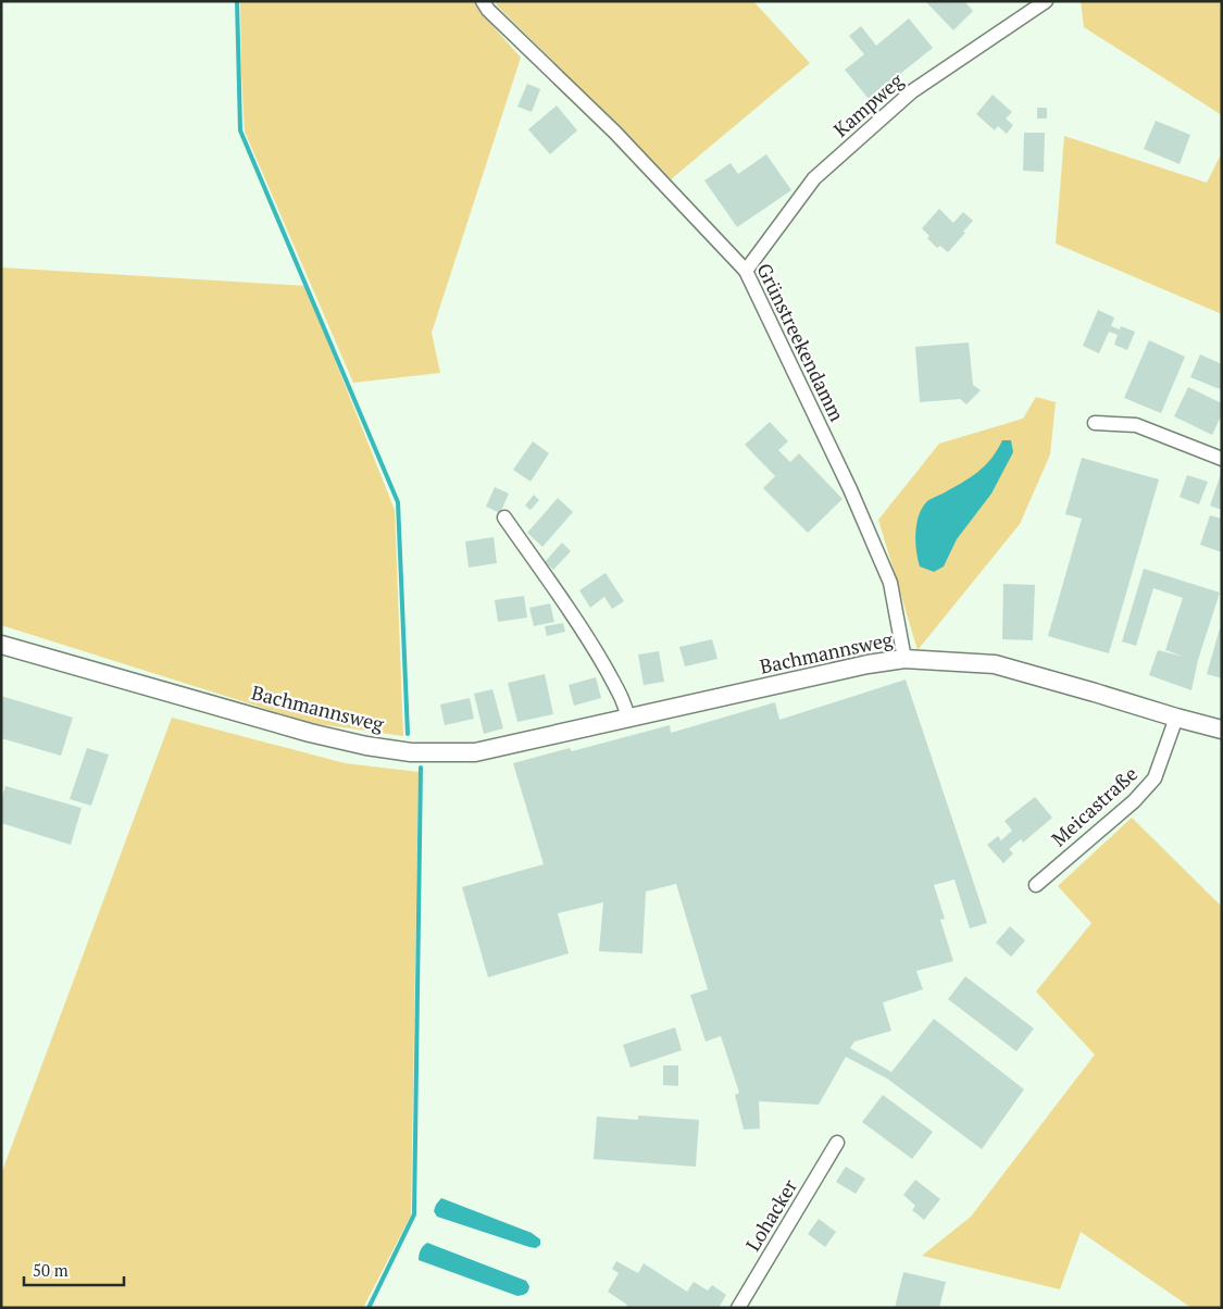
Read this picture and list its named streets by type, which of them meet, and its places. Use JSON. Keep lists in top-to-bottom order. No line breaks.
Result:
{"streets":{"street":["Kampweg","Grünstreekendamm","Bachmannsweg","Meicastraße","Lohacker"]},"crossings":[["Kampweg","Grünstreekendamm"],["Grünstreekendamm","Bachmannsweg"],["Bachmannsweg","Meicastraße"]],"scale_bar":"50 m"}
